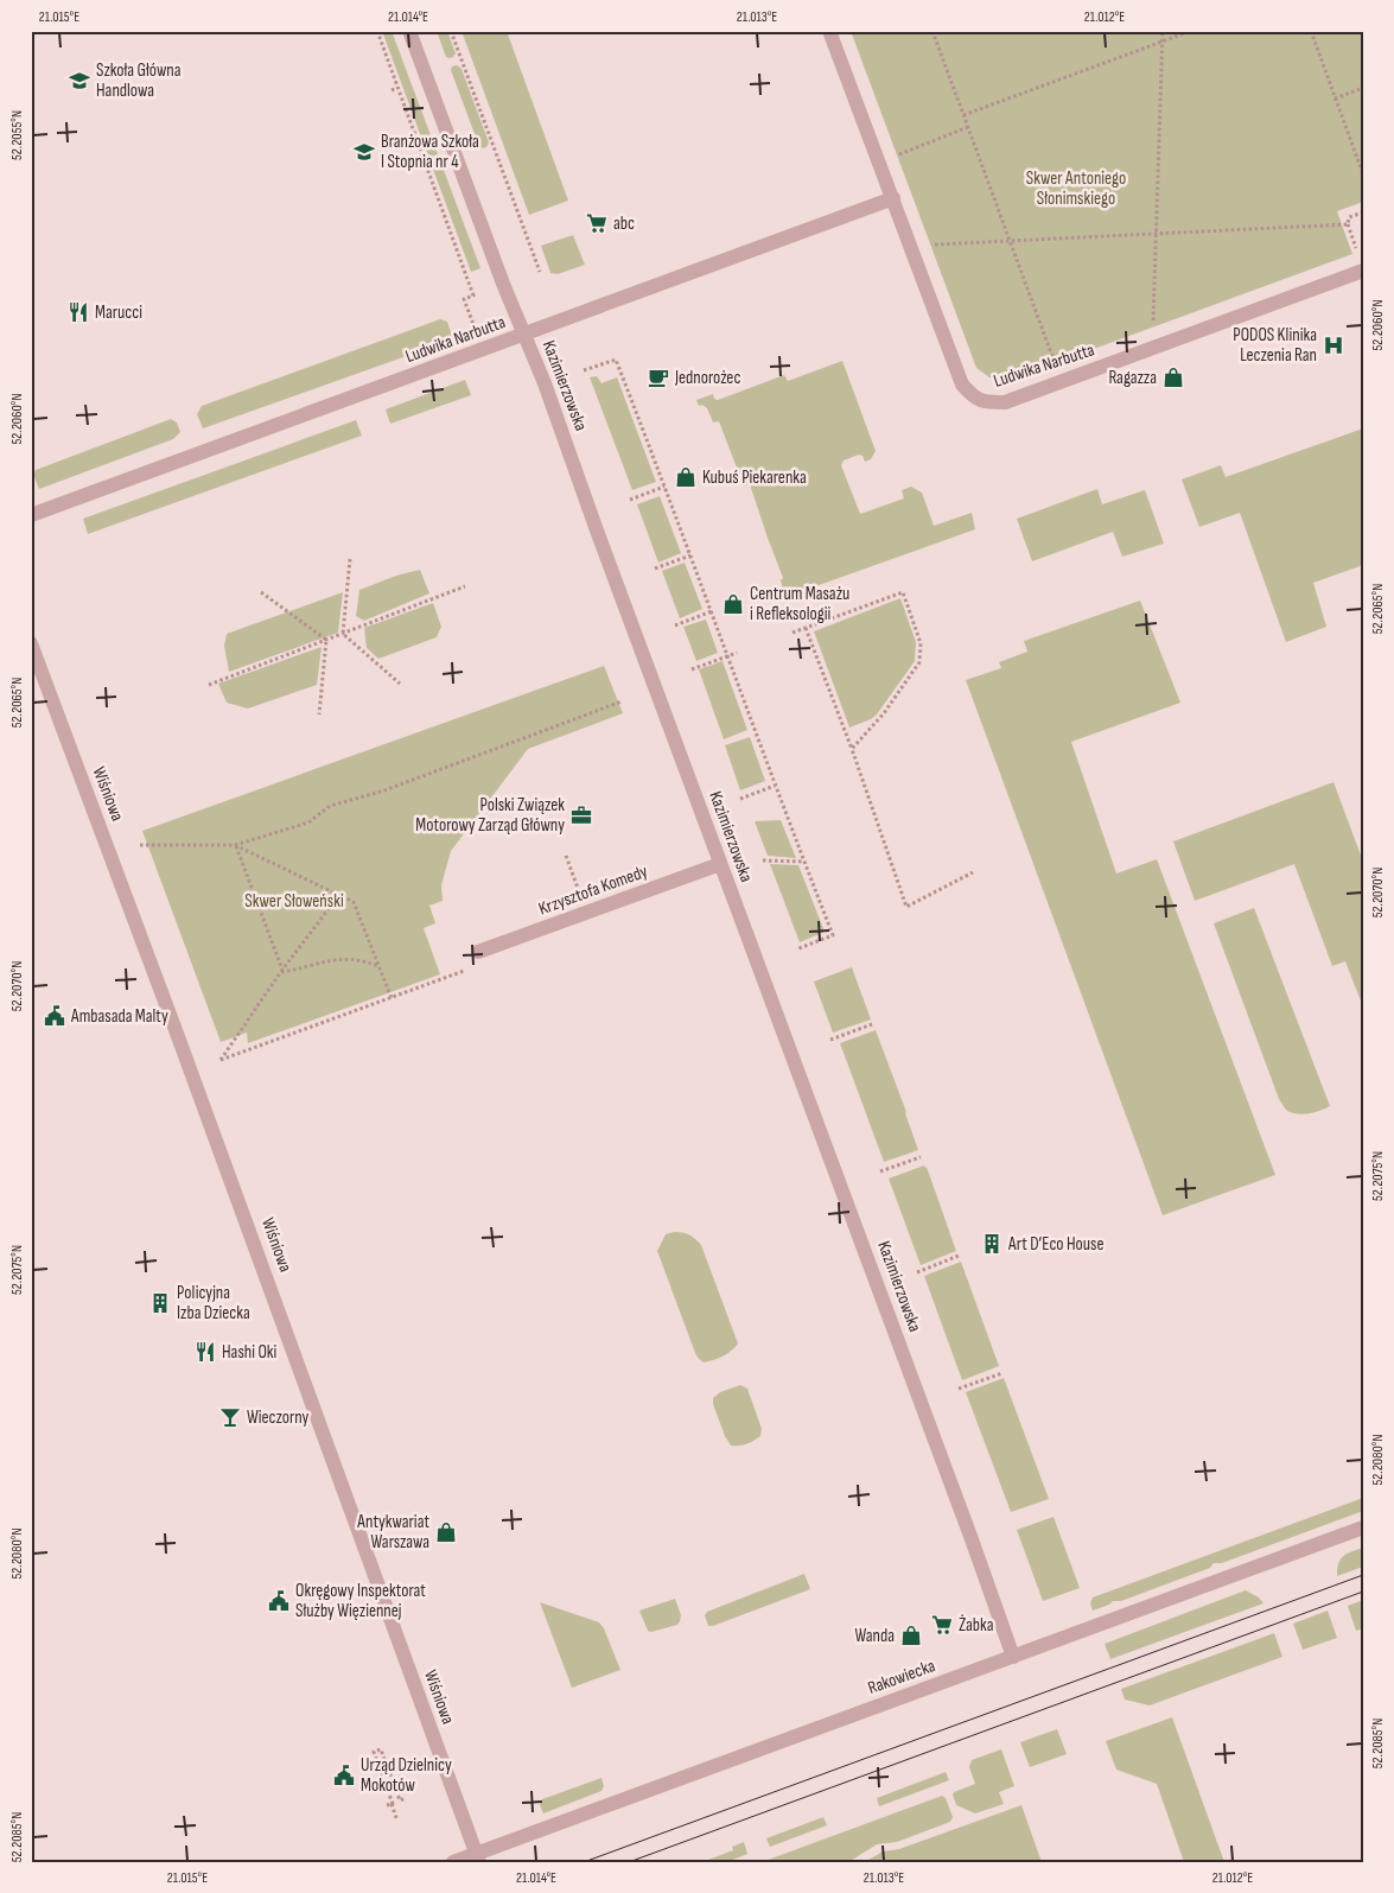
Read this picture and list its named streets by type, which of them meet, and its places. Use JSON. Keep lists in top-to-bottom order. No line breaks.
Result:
{"streets":{"street":["Ludwika Narbutta","Kazimierzowska","Wiśniowa","Krzysztofa Komedy","Rakowiecka"]},"crossings":[["Ludwika Narbutta","Kazimierzowska"],["Kazimierzowska","Krzysztofa Komedy"],["Kazimierzowska","Rakowiecka"],["Wiśniowa","Rakowiecka"]],"parks":["Skwer Antoniego Słonimskiego","Skwer Słoweński"],"places":{"school or university":["Szkoła Główna Handlowa","Branżowa Szkoła I Stopnia nr 4"],"supermarket":["abc","Żabka"],"restaurant":["Marucci","Hashi Oki"],"hospital":["PODOS Klinika Leczenia Ran"],"cafe":["Jednorożec"],"shop":["Ragazza","Kubuś Piekarenka","Centrum Masażu i Refleksologii","Antykwariat Warszawa","Wanda"],"office":["Polski Związek Motorowy Zarząd Główny"],"public building":["Ambasada Malty","Okręgowy Inspektorat Służby Więziennej","Urząd Dzielnicy Mokotów"],"building":["Art D’Eco House","Policyjna Izba Dziecka"],"bar":["Wieczorny"]},"coordinates":["21.015°E","21.014°E","21.013°E","21.012°E","52.2055°N","52.2060°N","52.2065°N","52.2070°N","52.2075°N","52.2080°N","52.2085°N"]}
